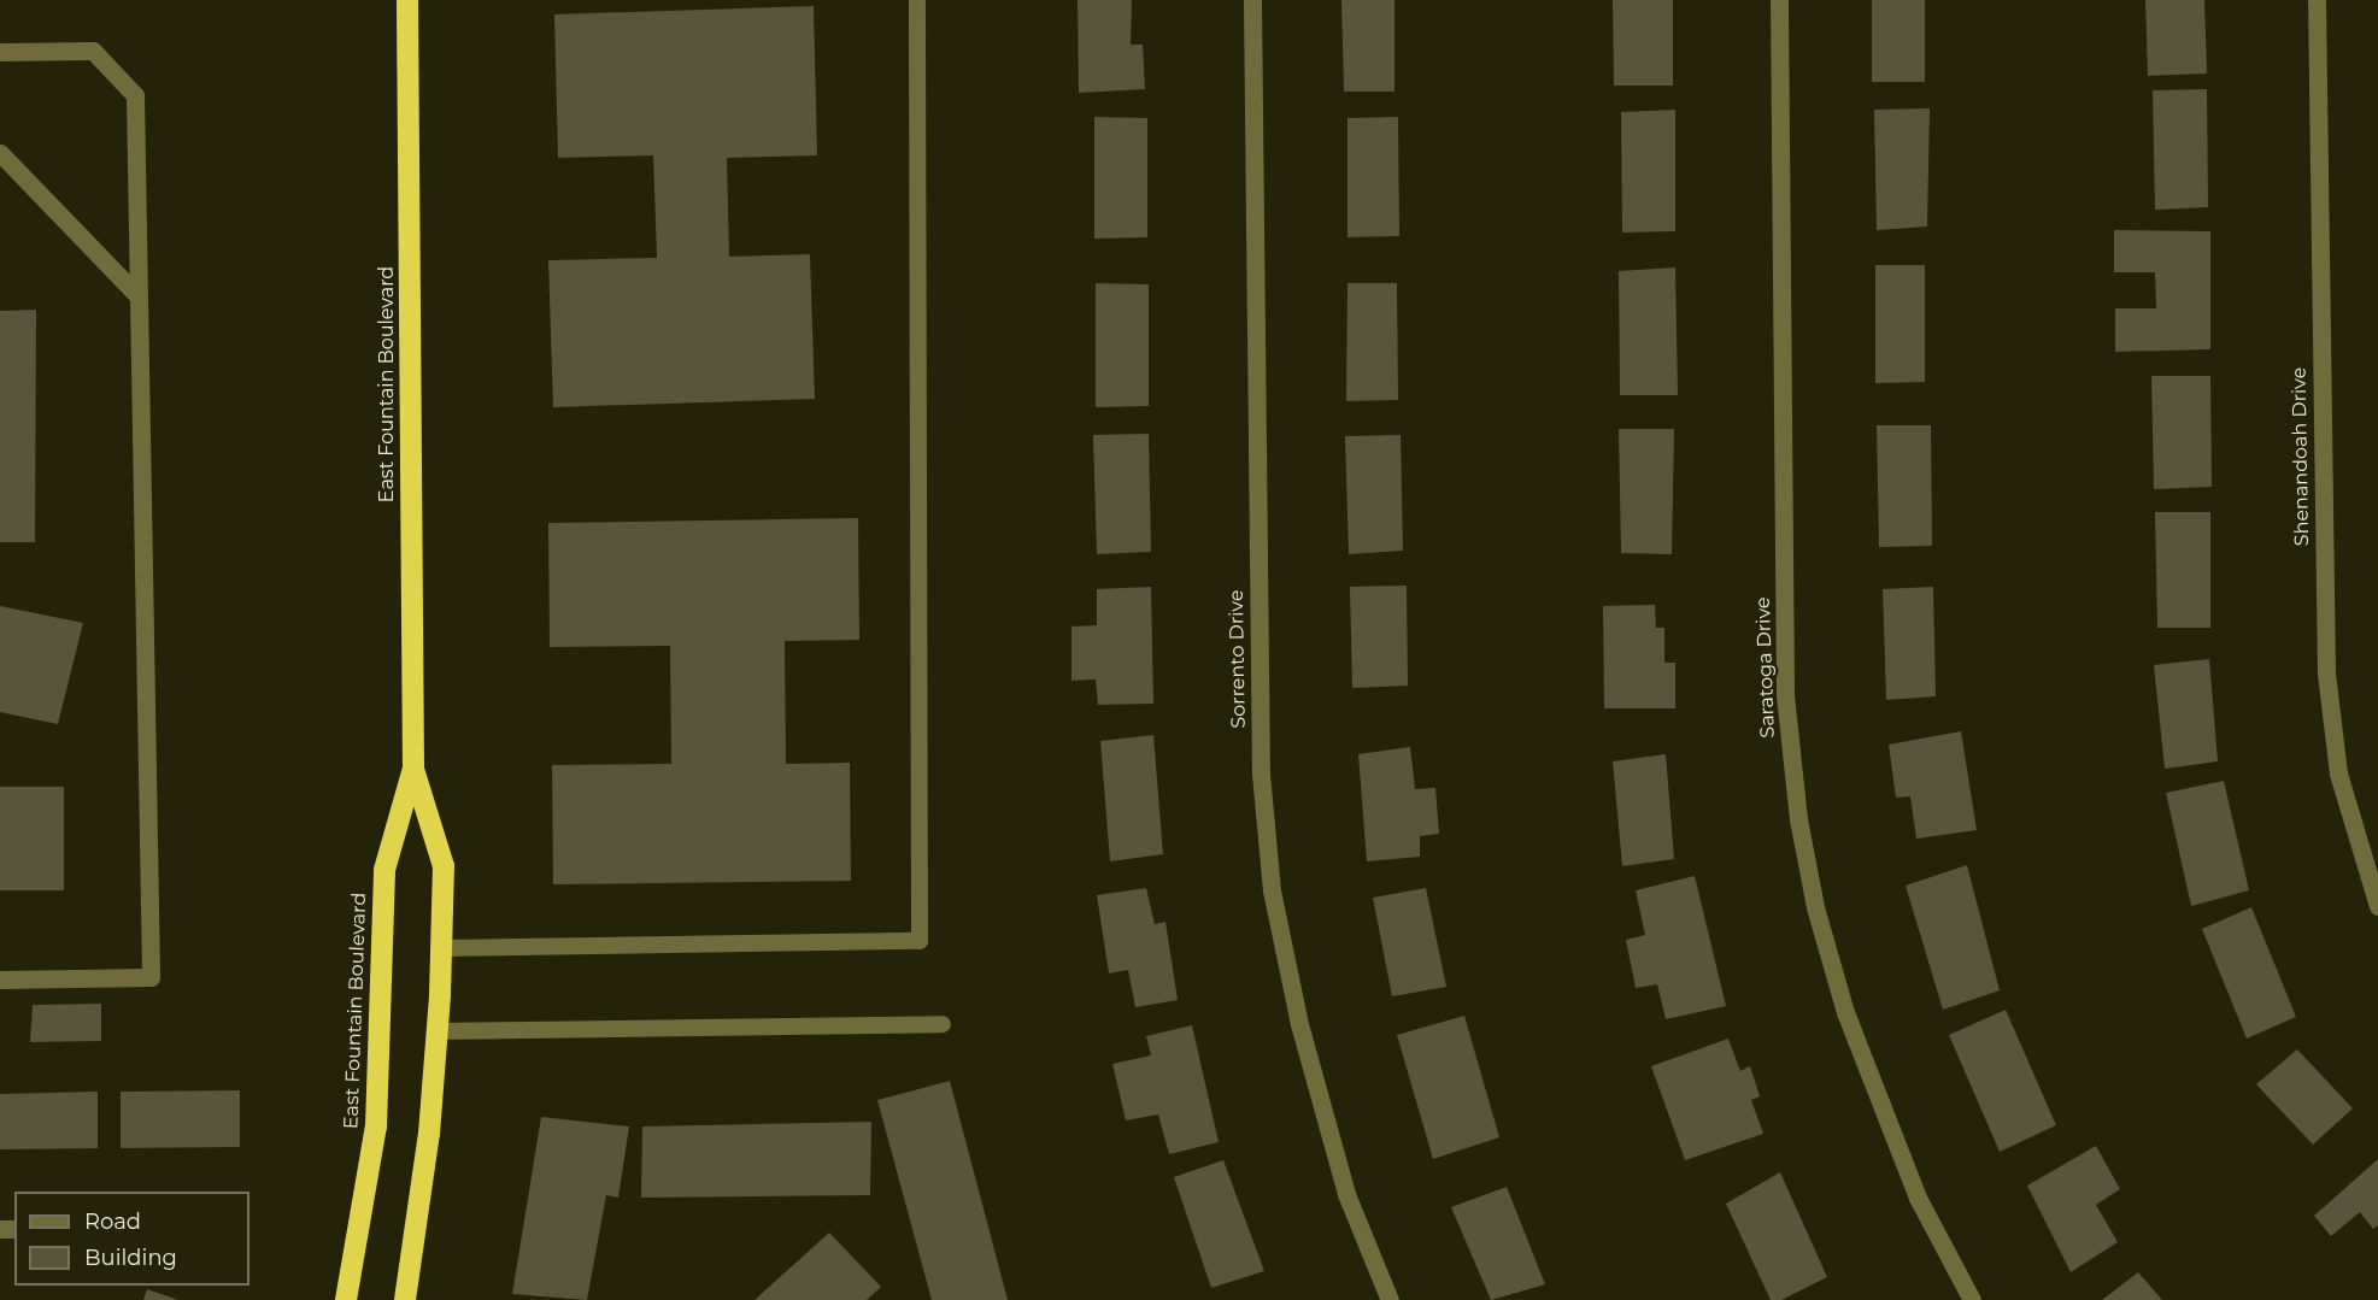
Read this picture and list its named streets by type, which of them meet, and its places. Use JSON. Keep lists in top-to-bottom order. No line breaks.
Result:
{"streets":{"highway":["East Fountain Boulevard"],"street":["Shenandoah Drive","Sorrento Drive","Saratoga Drive"]},"legend":["Road","Building"]}
